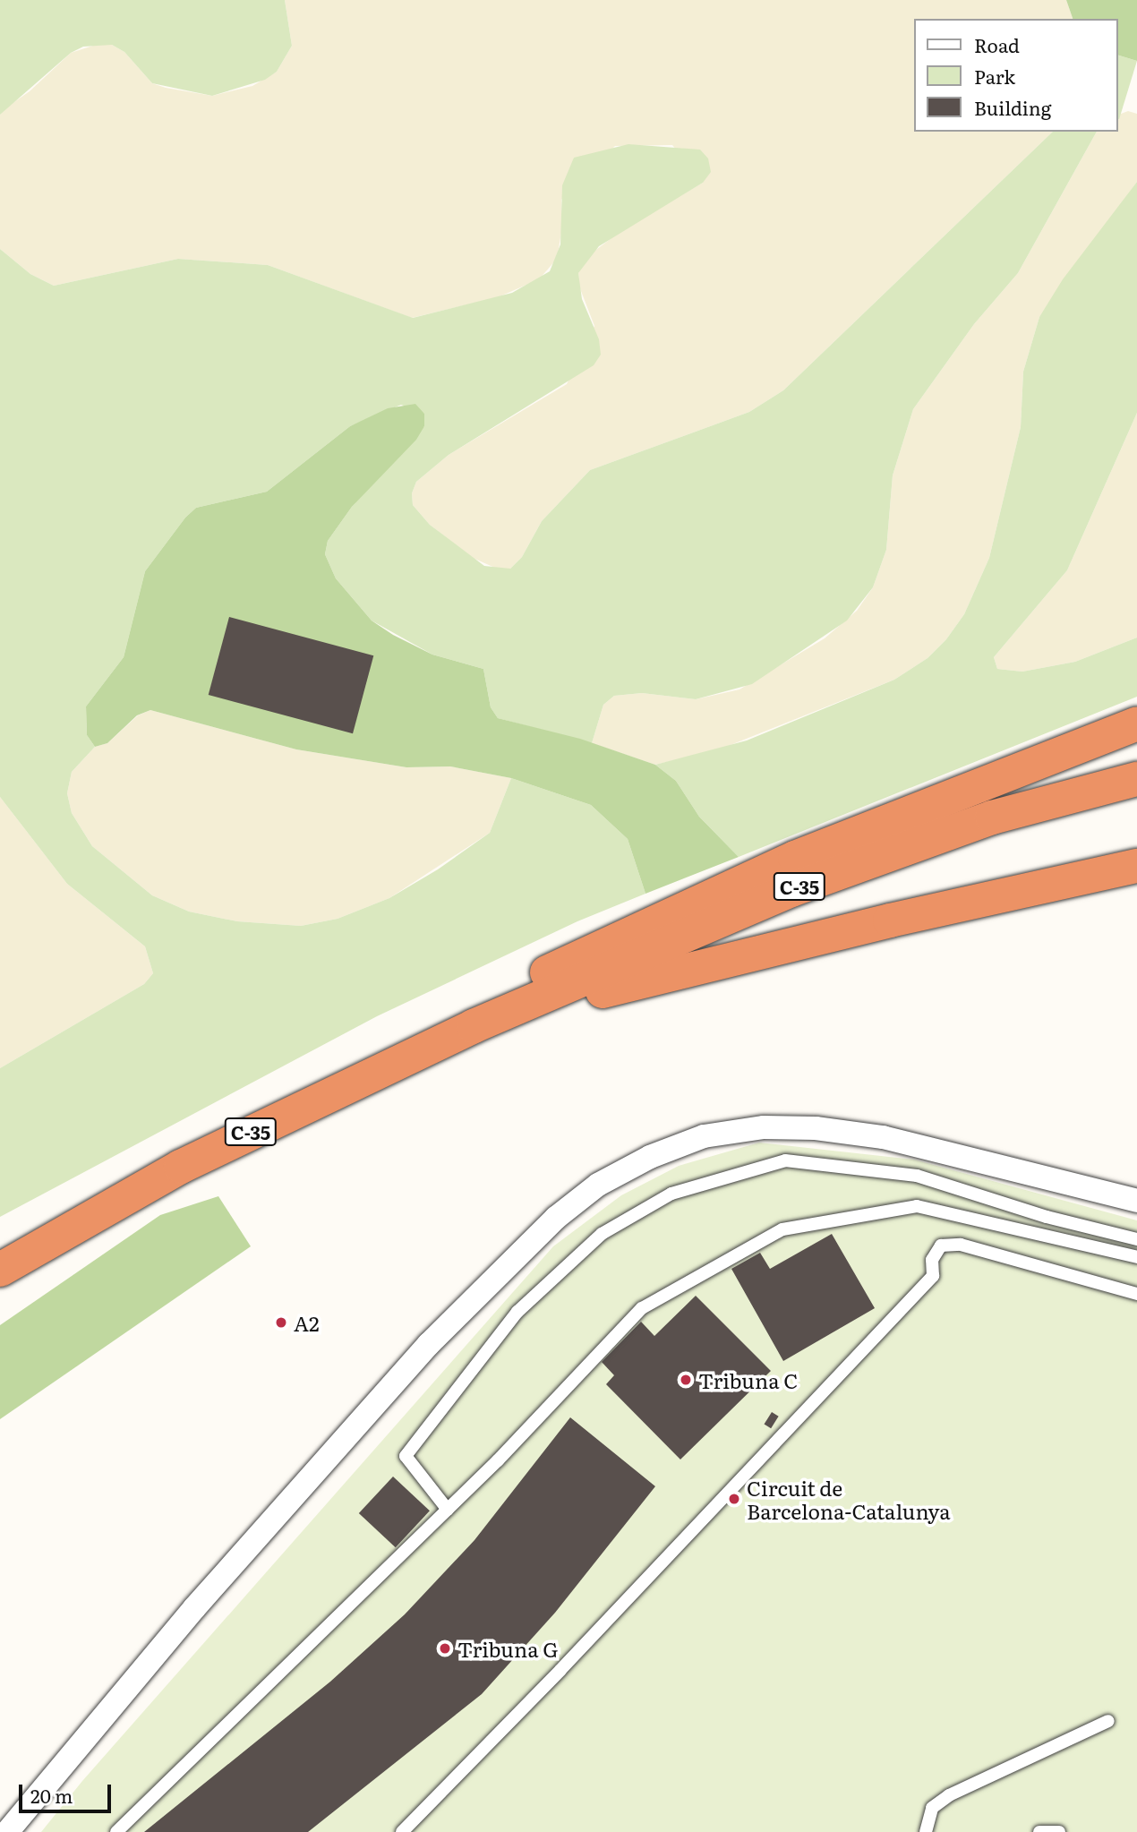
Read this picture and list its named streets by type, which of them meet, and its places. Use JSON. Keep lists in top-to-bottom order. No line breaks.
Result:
{"streets":{"highway":["C-35"]},"places":["A2","Tribuna C","Circuit de Barcelona-Catalunya","Tribuna G"],"legend":["Road","Park","Building"],"scale_bar":"20 m"}
